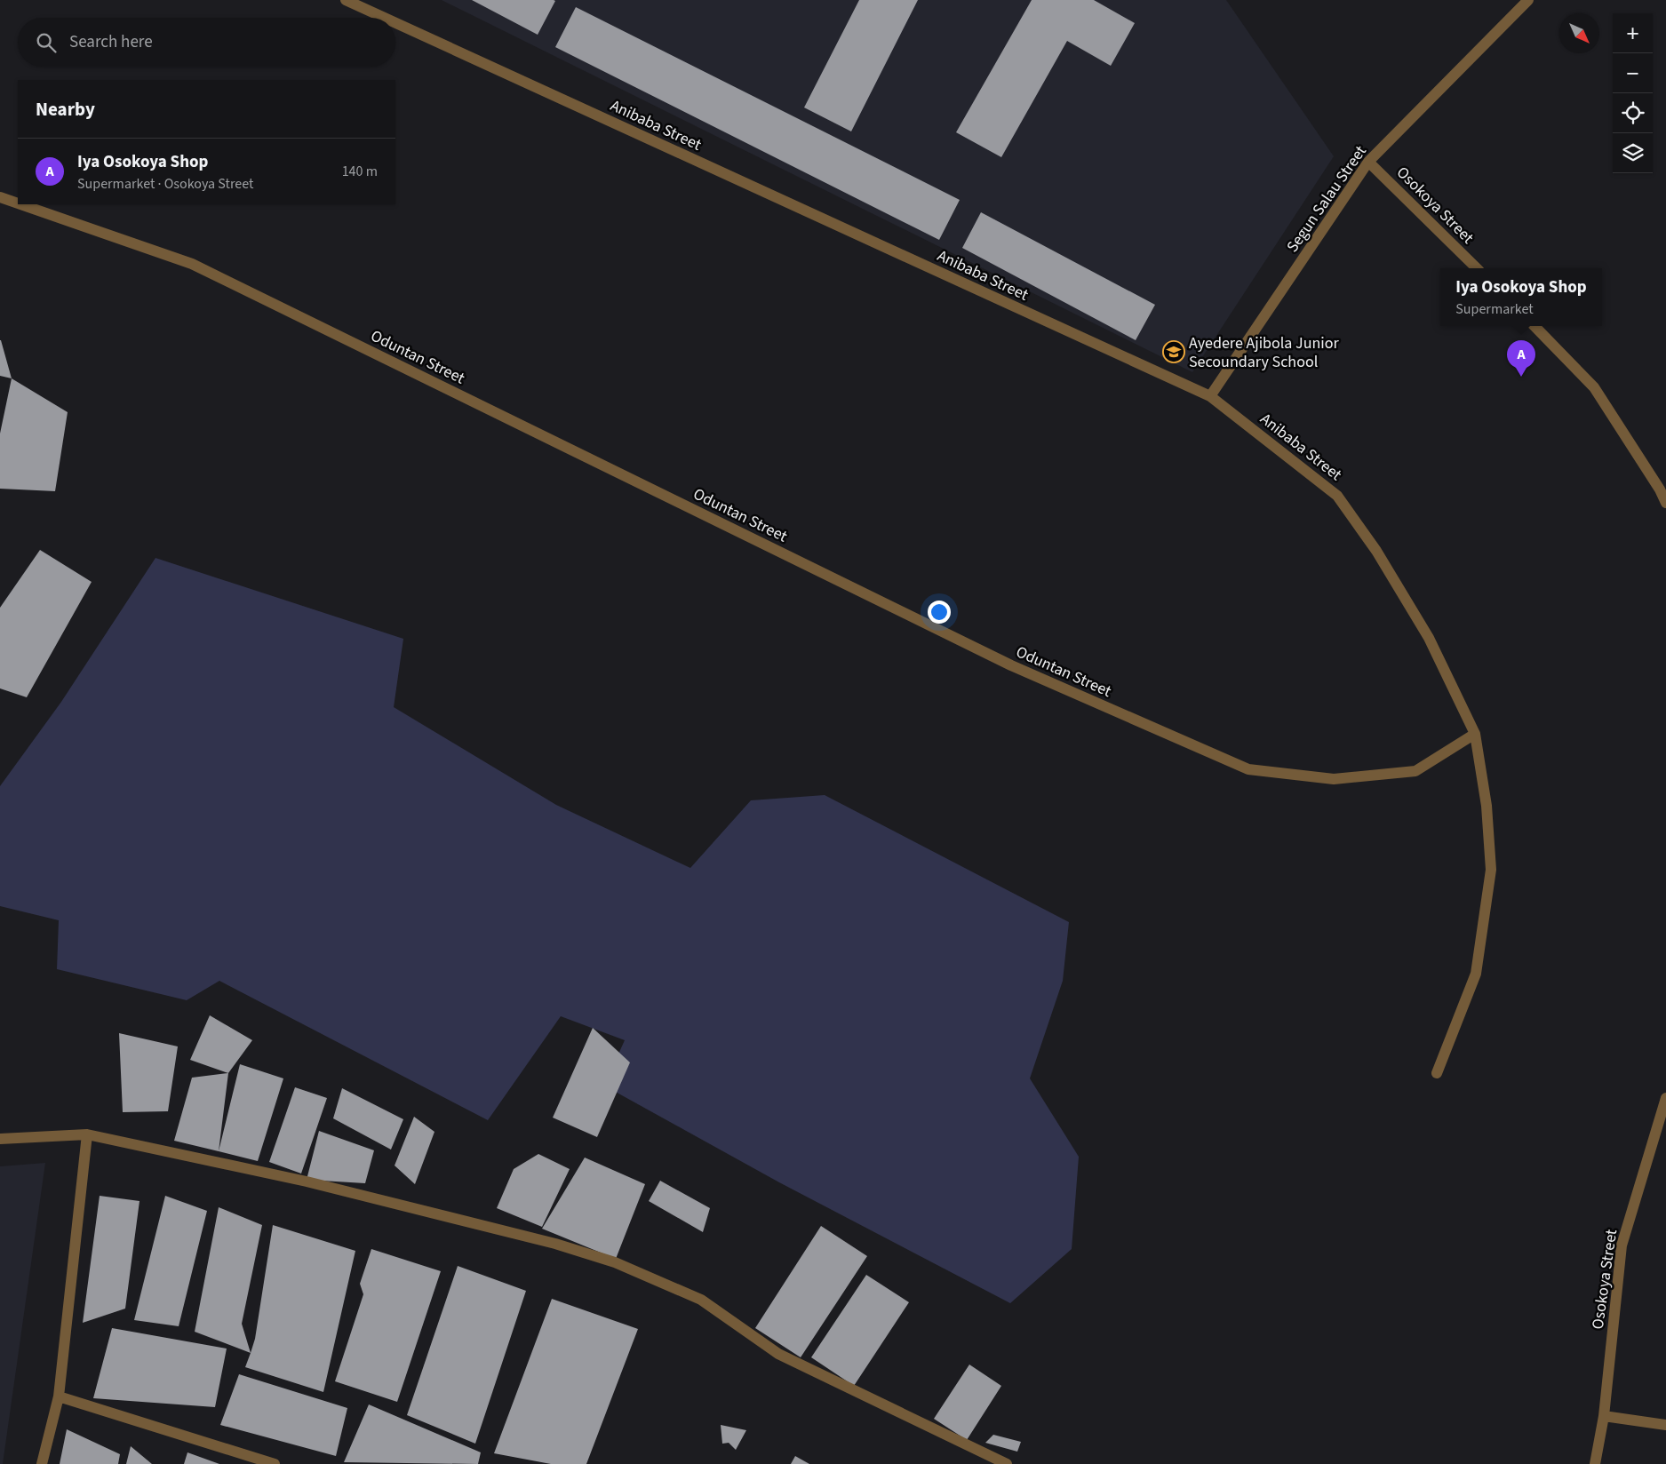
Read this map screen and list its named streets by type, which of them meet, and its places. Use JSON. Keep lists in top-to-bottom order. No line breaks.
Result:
{"streets":{"street":["Anibaba Street","Segun Salau Street","Osokoya Street","Oduntan Street"]},"crossings":[["Anibaba Street","Segun Salau Street"],["Anibaba Street","Oduntan Street"],["Segun Salau Street","Osokoya Street"]],"places":{"school or university":["Ayedere Ajibola Junior Secoundary School"]},"north":"bottom right","page":{"map_buttons":["+","−"],"search":"Search here","heading":"Nearby","list":[{"mark":"A","name":"Iya Osokoya Shop","note":"Supermarket · Osokoya Street","value":"140 m"}],"popup":["Iya Osokoya Shop","Supermarket"],"pins":"A"}}
